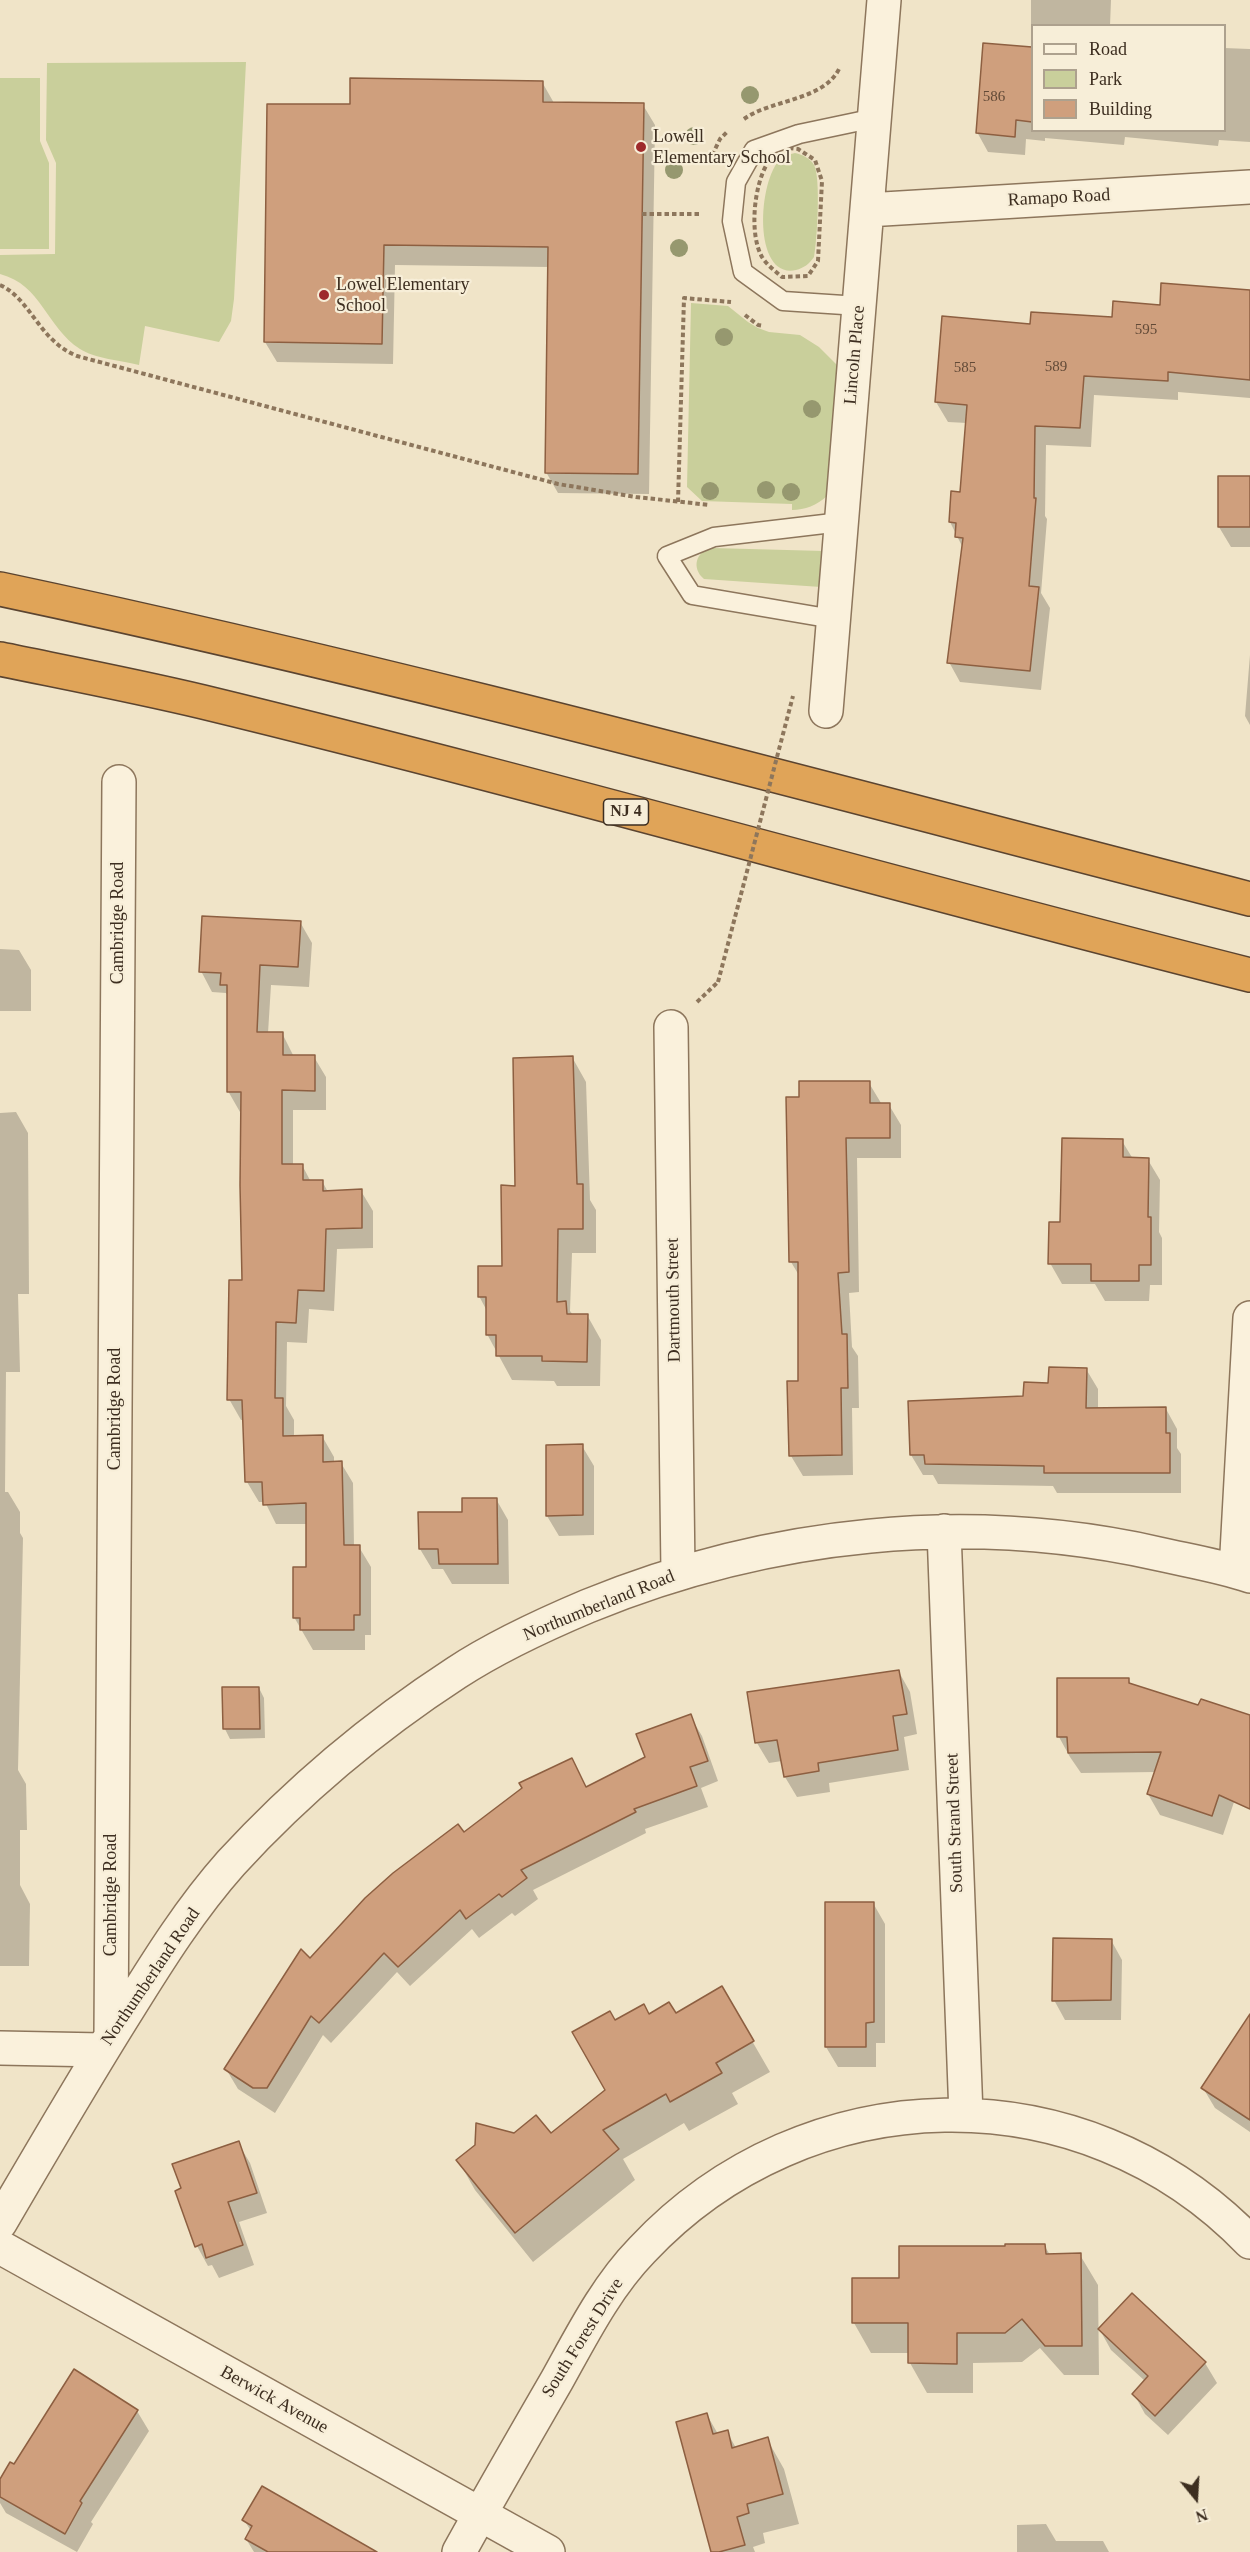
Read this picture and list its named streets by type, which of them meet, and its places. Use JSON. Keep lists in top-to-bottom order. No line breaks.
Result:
{"streets":{"highway":["NJ 4"],"street":["Ramapo Road","Lincoln Place","Cambridge Road","Dartmouth Street","Northumberland Road","South Strand Street","South Forest Drive","Berwick Avenue"]},"crossings":[["Ramapo Road","Lincoln Place"],["Cambridge Road","Northumberland Road"],["Dartmouth Street","Northumberland Road"],["Northumberland Road","South Strand Street"],["South Strand Street","South Forest Drive"],["South Forest Drive","Berwick Avenue"]],"places":["Lowell Elementary School","Lowel Elementary School"],"house_numbers":["586","595","589","585"],"legend":["Road","Park","Building"],"north":"bottom"}
